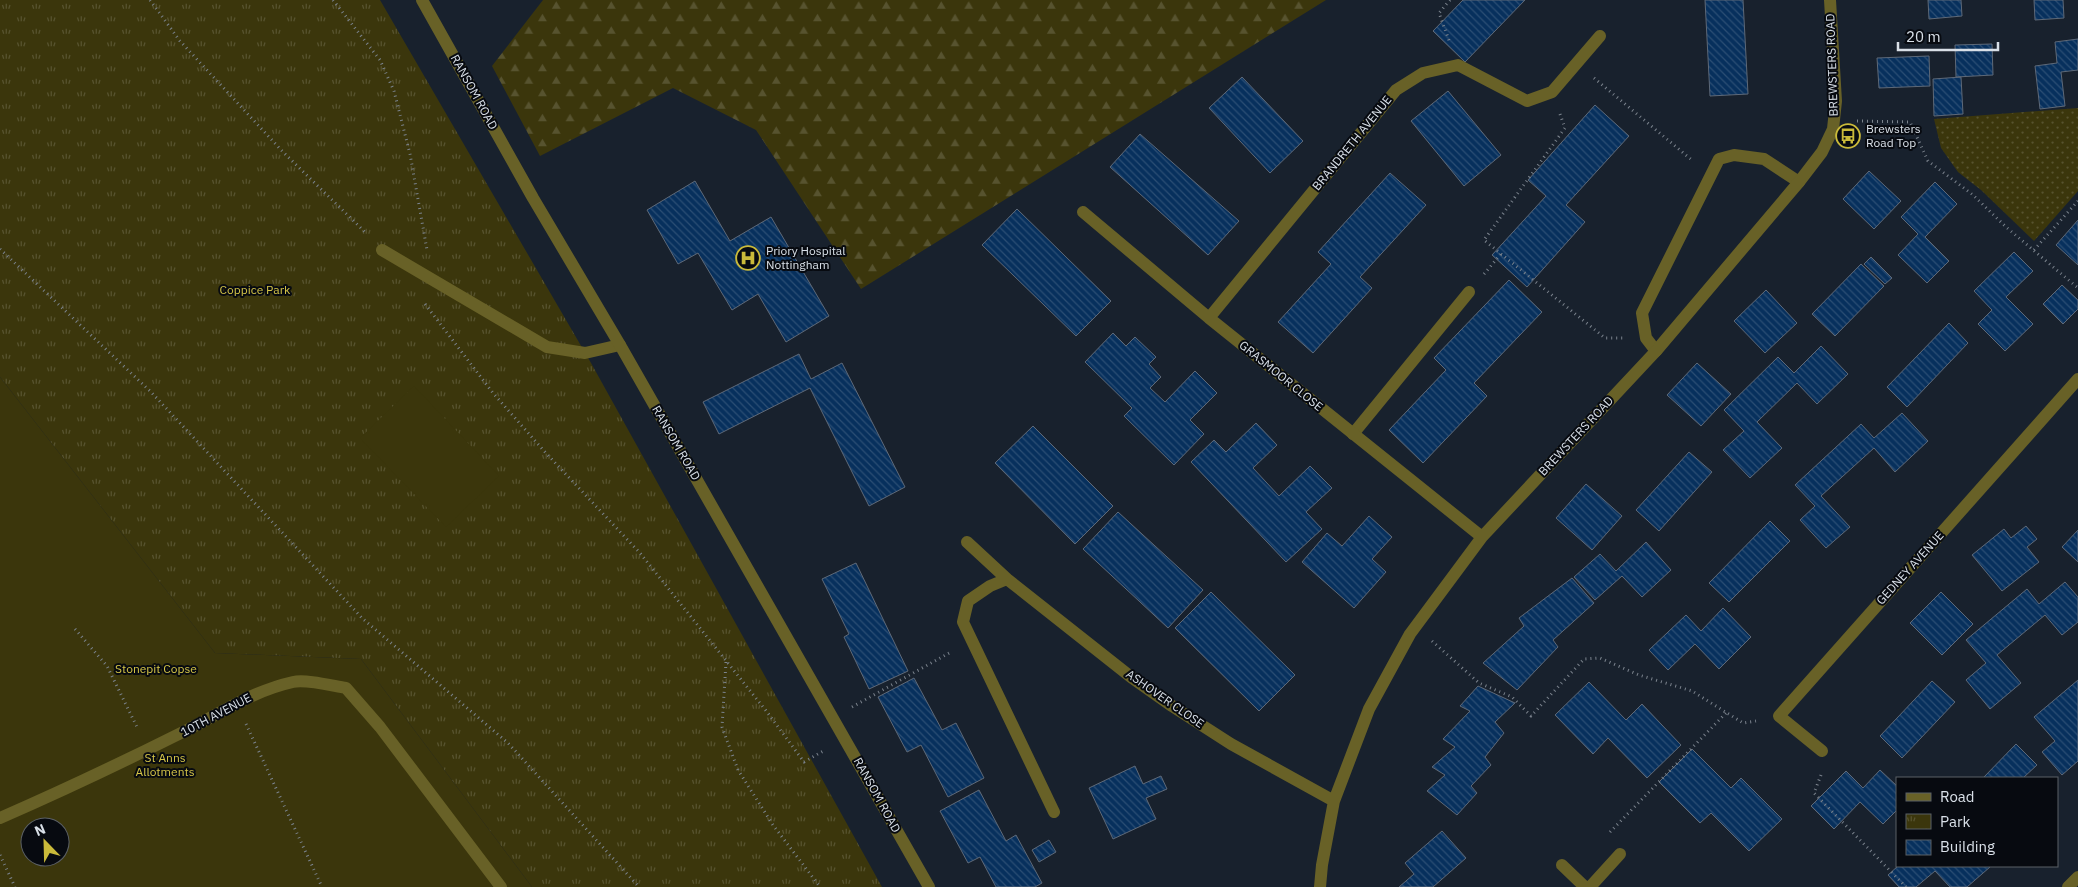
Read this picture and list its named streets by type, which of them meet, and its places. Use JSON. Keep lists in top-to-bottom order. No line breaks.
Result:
{"streets":{"street":["BREWSTERS ROAD","RANSOM ROAD","BRANDRETH AVENUE","GRASMOOR CLOSE","GEDNEY AVENUE","ASHOVER CLOSE","10TH AVENUE"]},"crossings":[["BREWSTERS ROAD","GRASMOOR CLOSE"],["BREWSTERS ROAD","ASHOVER CLOSE"],["BRANDRETH AVENUE","GRASMOOR CLOSE"]],"parks":["Coppice Park","Stonepit Copse","St Anns Allotments"],"places":{"bus stop":["Brewsters Road Top"],"hospital":["Priory Hospital Nottingham"]},"legend":["Road","Park","Building"],"scale_bar":"20 m","north":"top left"}
